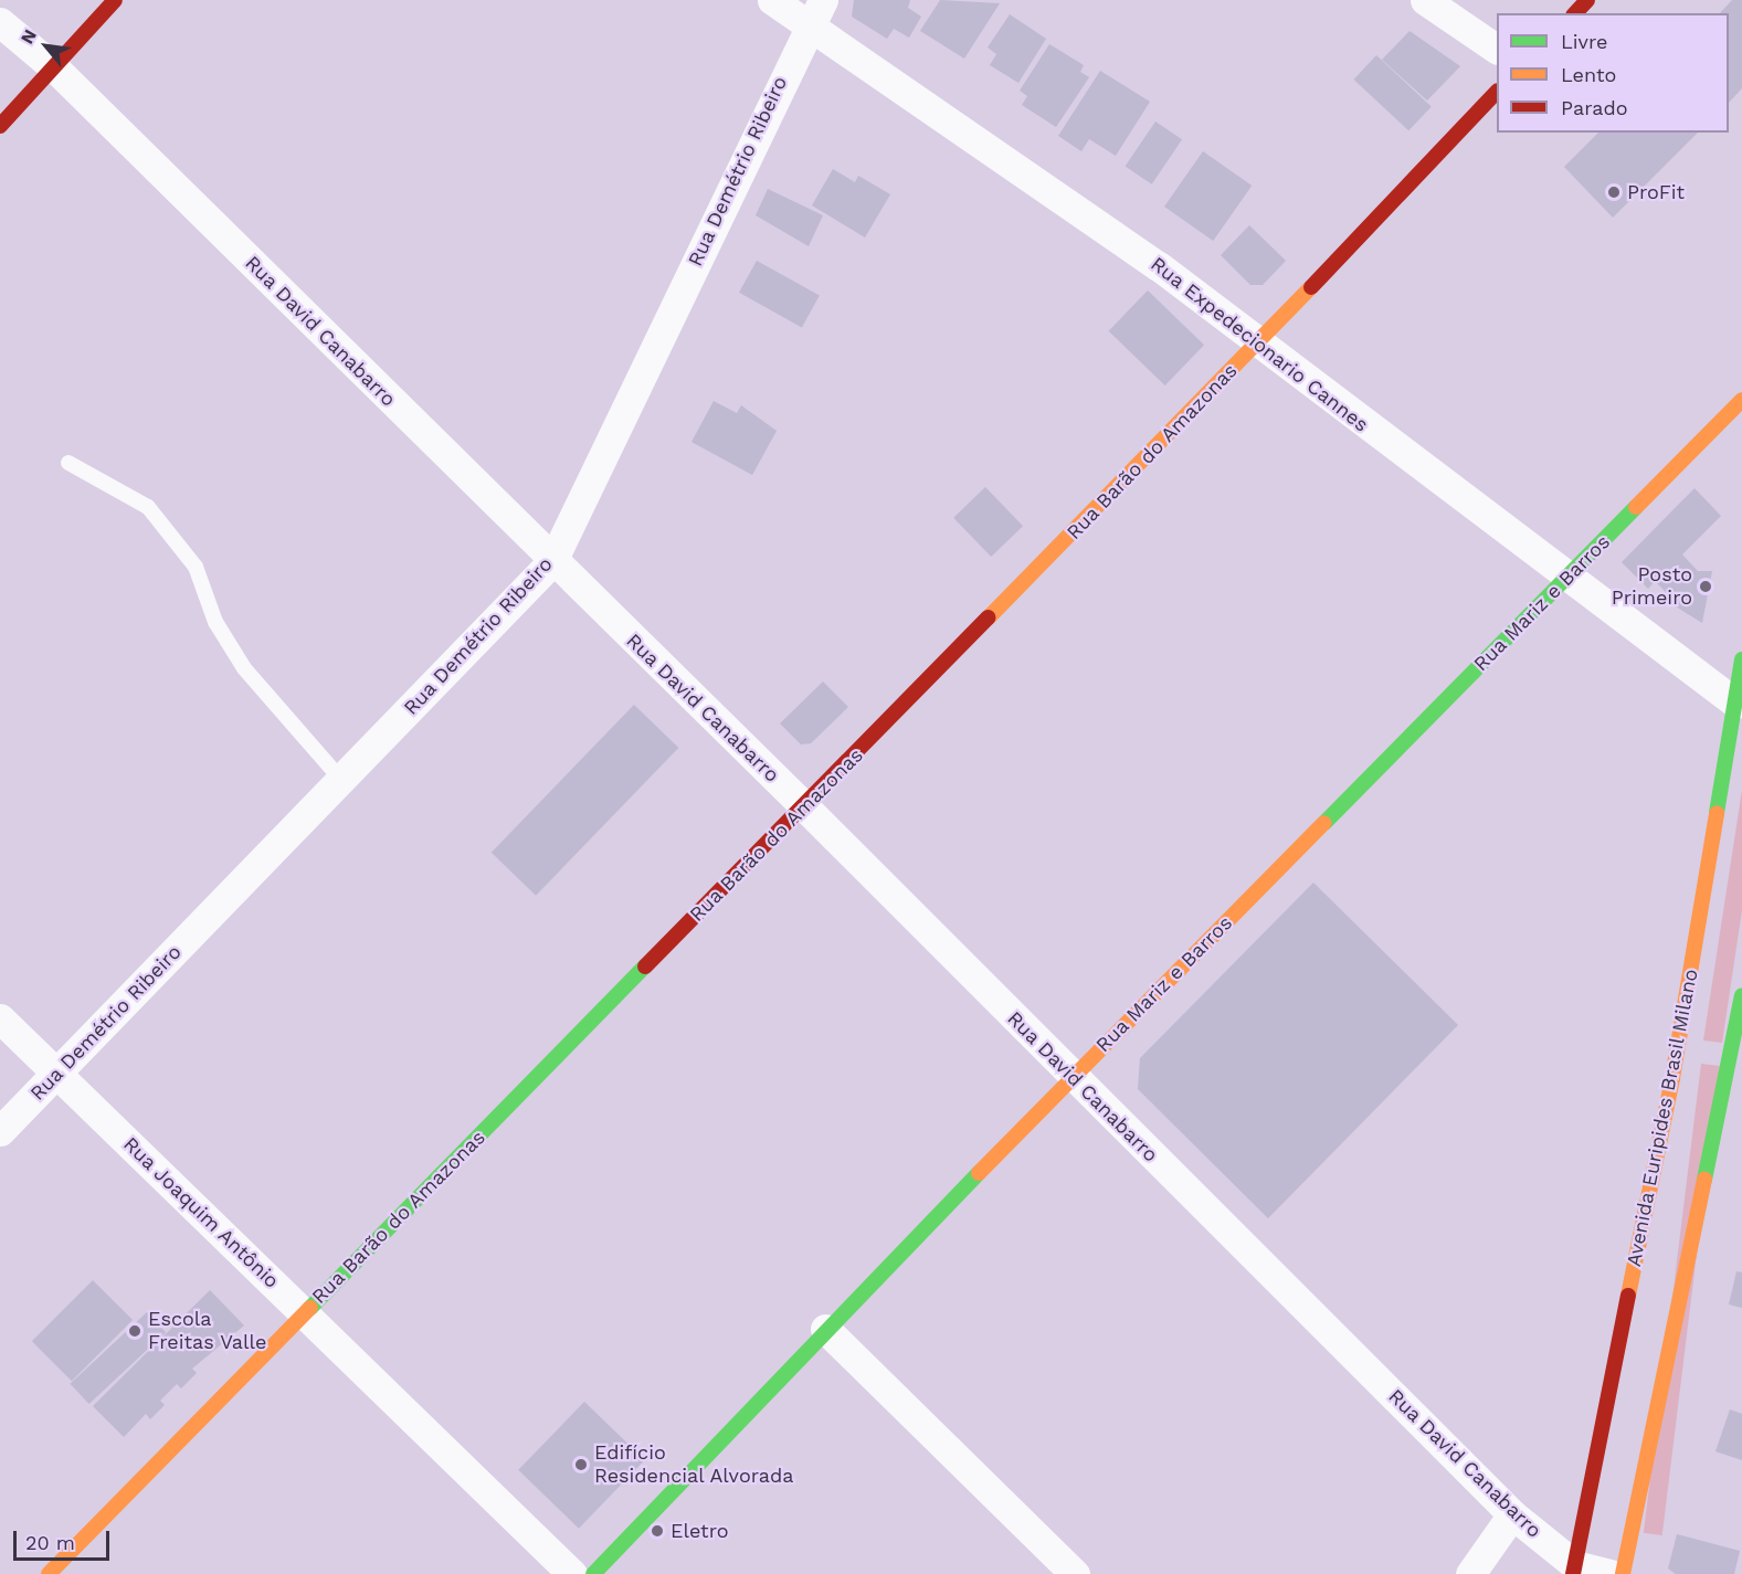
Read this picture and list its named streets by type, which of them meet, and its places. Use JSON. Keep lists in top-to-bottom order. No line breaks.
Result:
{"streets":{"street":["Rua Demétrio Ribeiro","Rua David Canabarro","Rua Expedecionario Cannes","Rua Barão do Amazonas","Rua Mariz e Barros","Avenida Euripides Brasil Milano","Rua Joaquim Antônio"]},"crossings":[["Rua Demétrio Ribeiro","Rua David Canabarro"],["Rua Demétrio Ribeiro","Rua Expedecionario Cannes"],["Rua Demétrio Ribeiro","Rua Joaquim Antônio"],["Rua David Canabarro","Rua Barão do Amazonas"],["Rua David Canabarro","Rua Mariz e Barros"],["Rua David Canabarro","Avenida Euripides Brasil Milano"],["Rua Expedecionario Cannes","Rua Barão do Amazonas"],["Rua Expedecionario Cannes","Rua Mariz e Barros"],["Rua Expedecionario Cannes","Avenida Euripides Brasil Milano"],["Rua Barão do Amazonas","Rua Joaquim Antônio"]],"places":["ProFit","Posto Primeiro","Escola Freitas Valle","Edifício Residencial Alvorada","Eletro"],"legend":["Livre","Lento","Parado"],"scale_bar":"20 m","north":"top left"}
